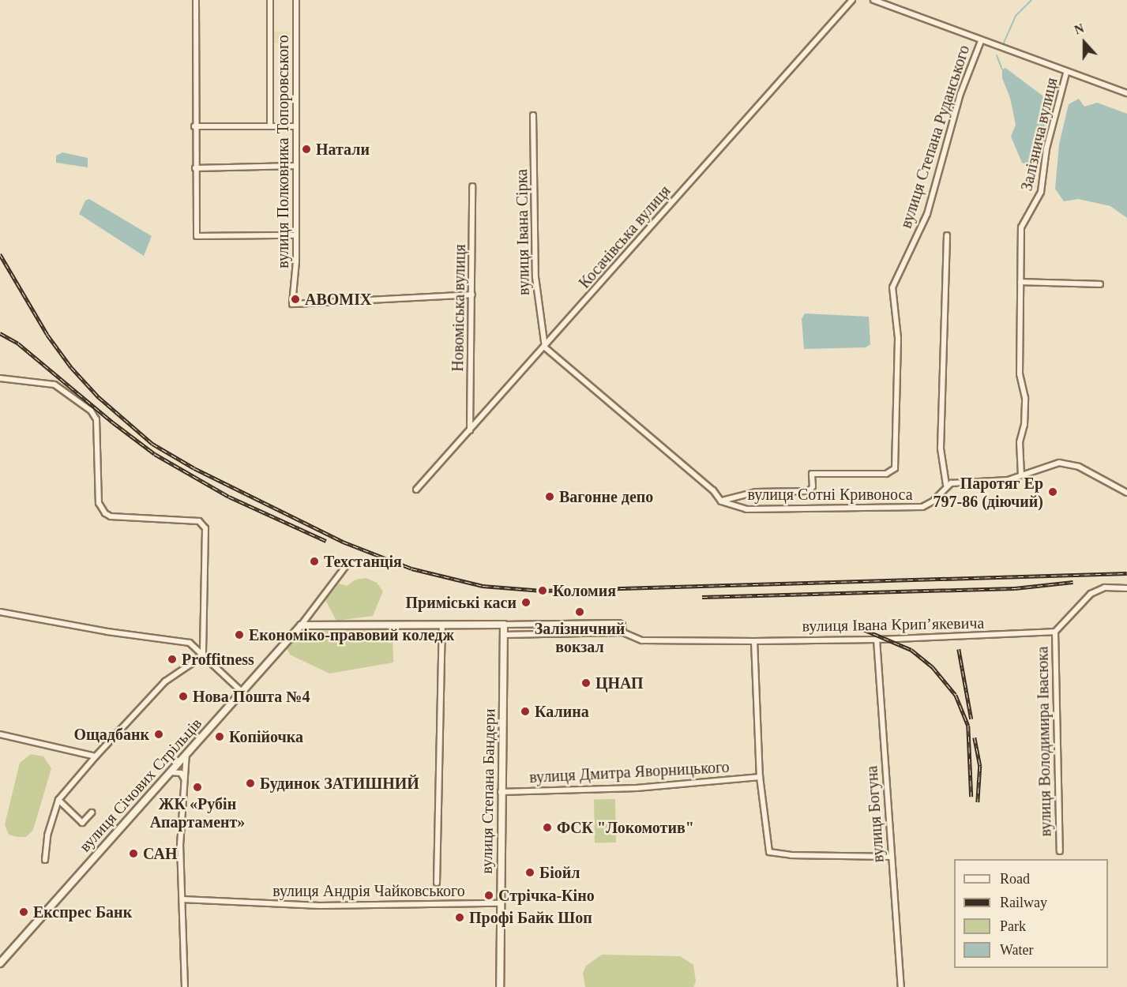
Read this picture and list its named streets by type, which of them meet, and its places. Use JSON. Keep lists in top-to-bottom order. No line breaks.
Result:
{"streets":{"street":["Залізнича вулиця","вулиця Степана Руданського","вулиця Полковника Топоровського","вулиця Івана Сірка","Косачівська вулиця","Новоміська вулиця","вулиця Сотні Кривоноса","вулиця Івана Крипʼякевича","вулиця Володимира Івасюка","вулиця Дмитра Яворницького","вулиця Січових Стрільців","вулиця Степана Бандери","вулиця Богуна","вулиця Андрія Чайковського"]},"crossings":[["вулиця Степана Руданського","вулиця Сотні Кривоноса"],["вулиця Полковника Топоровського","Новоміська вулиця"],["вулиця Івана Сірка","Косачівська вулиця"],["Косачівська вулиця","Новоміська вулиця"],["вулиця Івана Крипʼякевича","вулиця Володимира Івасюка"],["вулиця Івана Крипʼякевича","вулиця Богуна"],["вулиця Дмитра Яворницького","вулиця Степана Бандери"],["вулиця Степана Бандери","вулиця Андрія Чайковського"]],"places":["Натали","ABOMIX","Паротяг Ер 797-86 (діючий)","Вагонне депо","Техстанція","Коломия","Приміські каси","Залізничний вокзал","Економіко-правовий коледж","Proffitness","ЦНАП","Нова Пошта №4","Калина","Ощадбанк","Копійочка","Будинок ЗАТИШНИЙ","ЖК «Рубін Апартамент»","ФСК \"Локомотив\"","САН","Біойл","Стрічка-Кіно","Експрес Банк","Профі Байк Шоп"],"legend":["Road","Railway","Park","Water"],"north":"top"}
